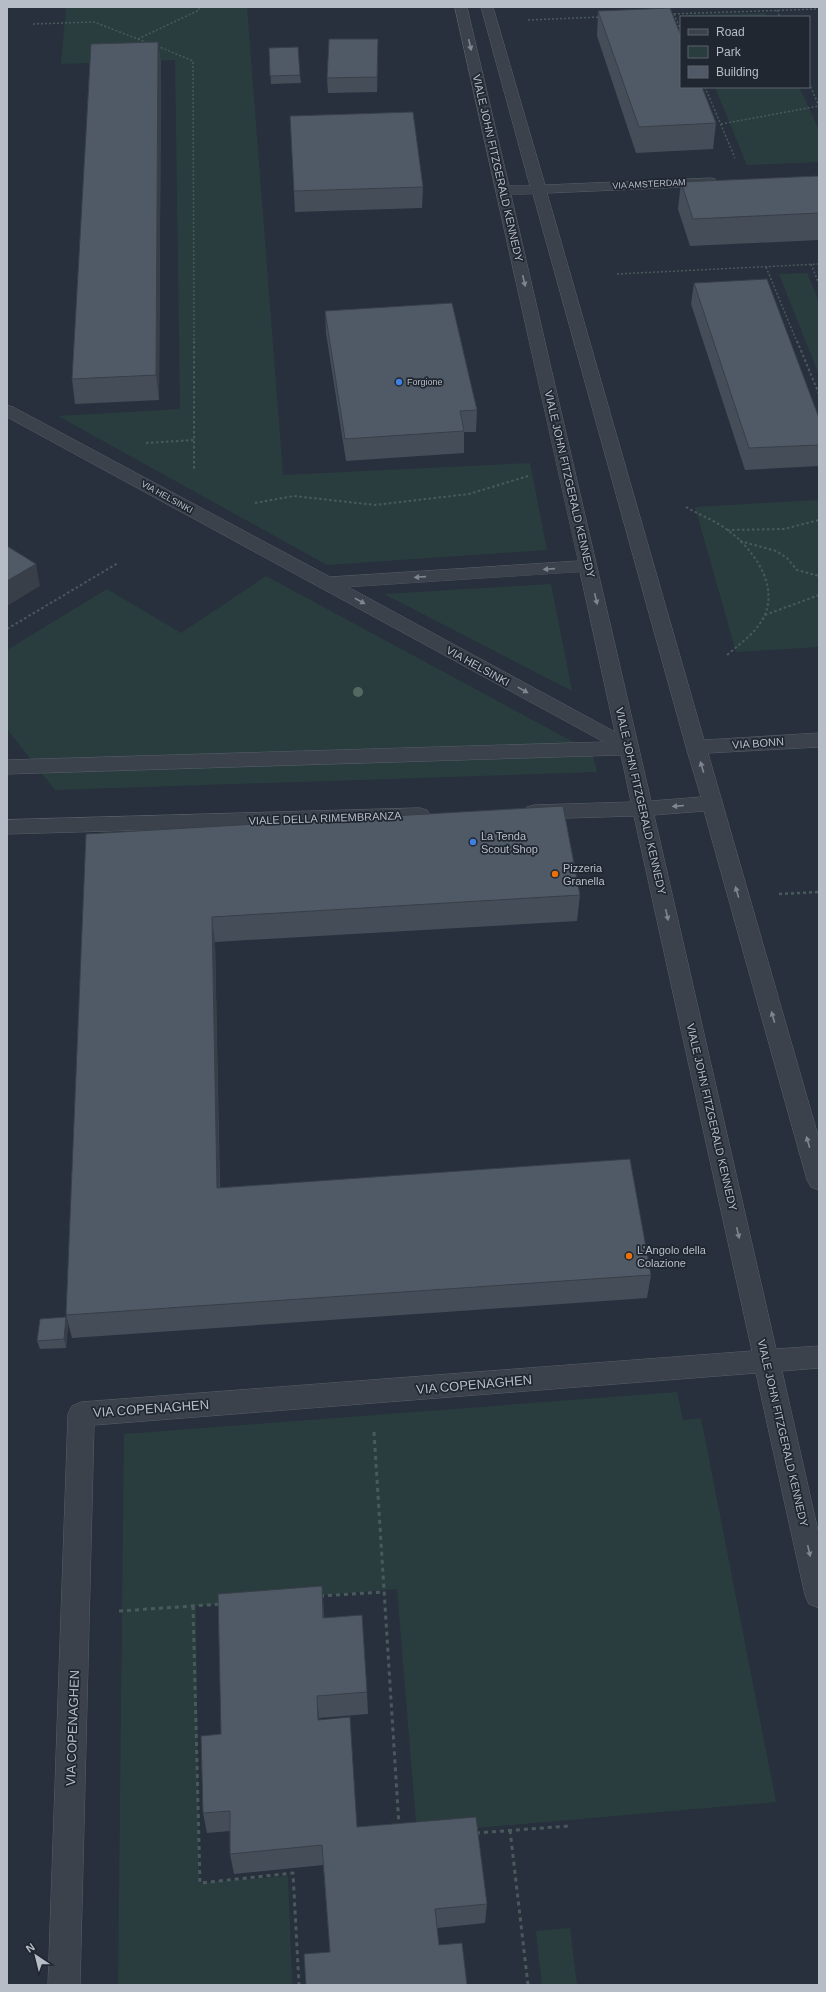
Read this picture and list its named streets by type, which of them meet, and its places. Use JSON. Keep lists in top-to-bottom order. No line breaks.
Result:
{"streets":{"street":["VIALE JOHN FITZGERALD KENNEDY","VIA AMSTERDAM","VIA HELSINKI","VIA BONN","VIALE DELLA RIMEMBRANZA","VIA COPENAGHEN"]},"crossings":[["VIALE JOHN FITZGERALD KENNEDY","VIA AMSTERDAM"],["VIALE JOHN FITZGERALD KENNEDY","VIA HELSINKI"],["VIALE JOHN FITZGERALD KENNEDY","VIA COPENAGHEN"]],"one_way":["VIA HELSINKI"],"places":["Forgione","La Tenda Scout Shop","Pizzeria Granella","L'Angolo della Colazione"],"legend":["Road","Park","Building"],"north":"top left"}
